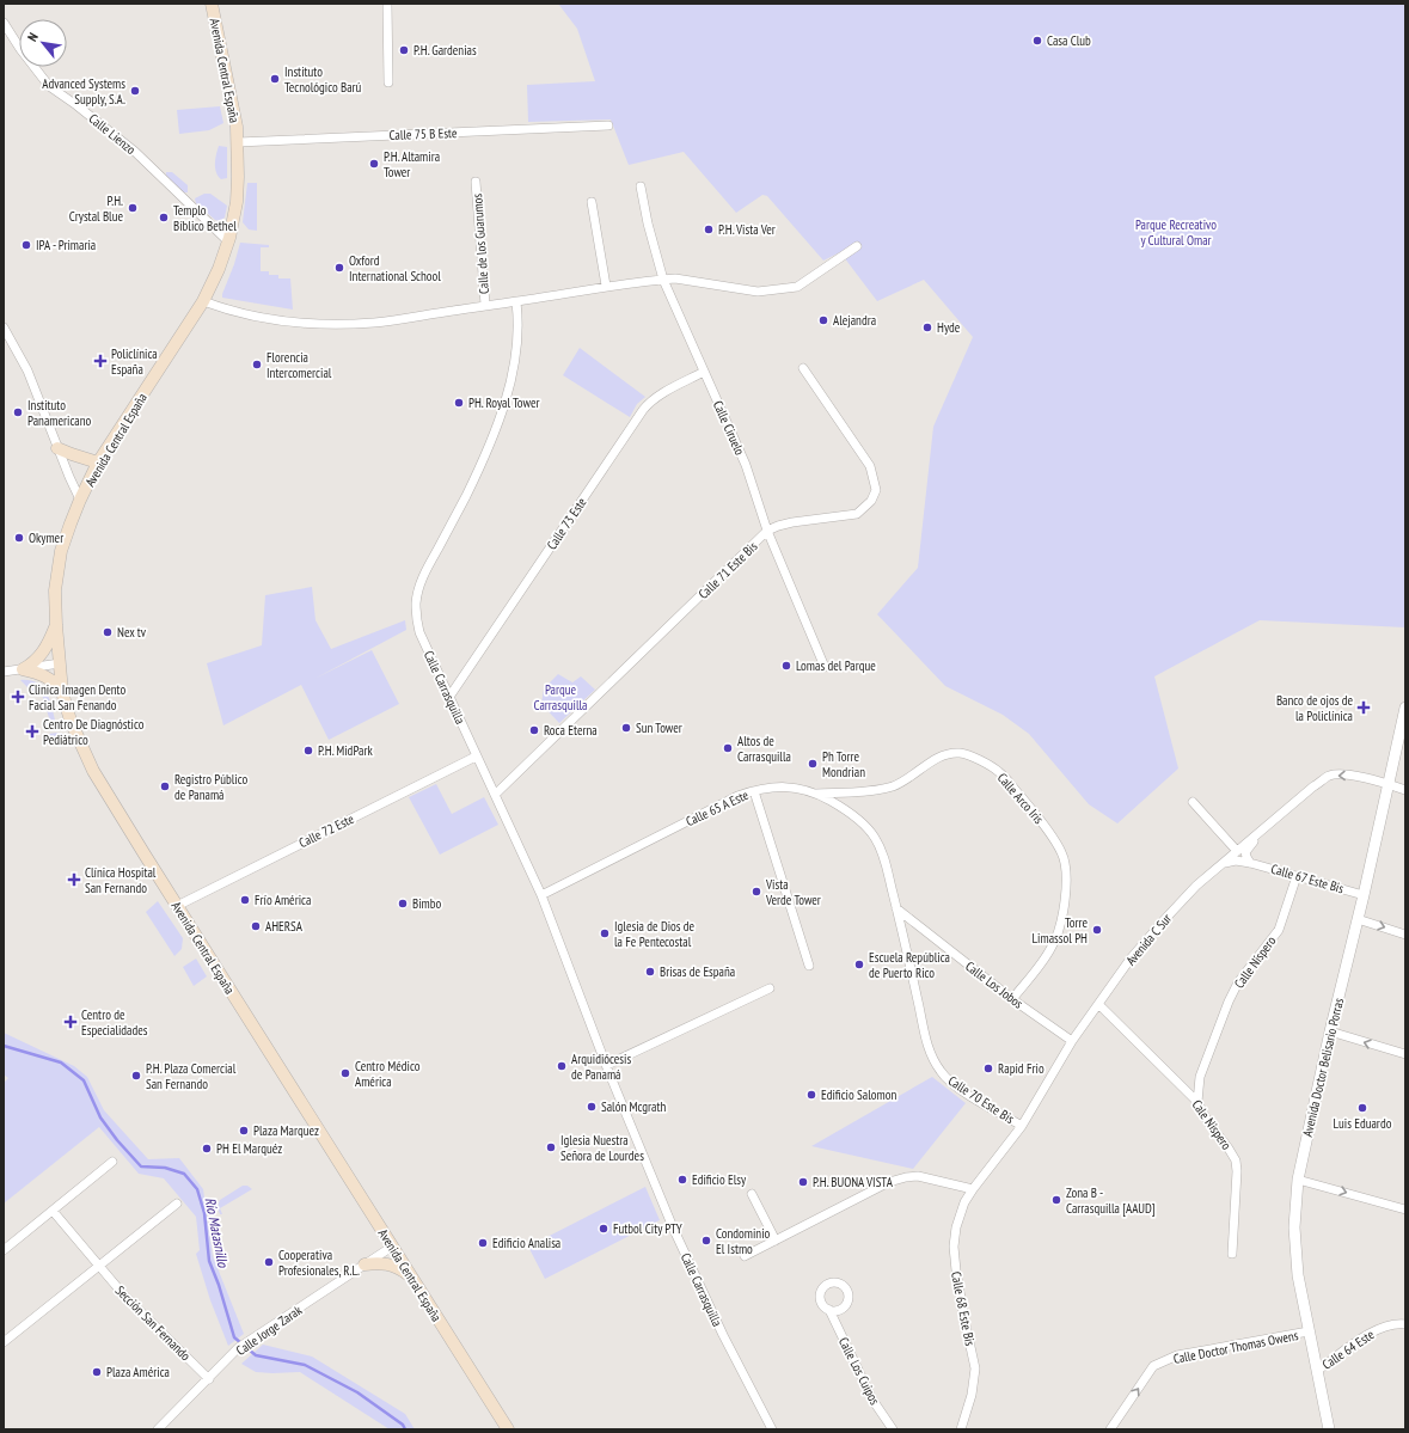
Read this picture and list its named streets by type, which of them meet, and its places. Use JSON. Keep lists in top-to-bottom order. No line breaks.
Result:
{"streets":{"main road":["Avenida Central España"],"street":["Calle Lienzo","Calle 75 B Este","Calle de los Guarumos","Calle Ciruelo","Calle 73 Este","Calle 71 Este Bis","Calle Carrasquilla","Calle Arco Iris","Calle 65 A Este","Calle 72 Este","Calle 67 Este Bis","Avenida C Sur","Calle Níspero","Calle Los Jobos","Avenida Doctor Belisario Porras","Calle 70 Este Bis","Cale Nispero","Calle 68 Este Bis","Sección San Fernando","Calle Jorge Zarak","Calle Doctor Thomas Owens","Calle 64 Este","Calle Los Cuipos"]},"crossings":[["Avenida Central España","Calle Lienzo"],["Avenida Central España","Calle 75 B Este"],["Avenida Central España","Calle 72 Este"],["Avenida Central España","Calle Jorge Zarak"],["Calle Ciruelo","Calle 73 Este"],["Calle Ciruelo","Calle 71 Este Bis"],["Calle 73 Este","Calle Carrasquilla"],["Calle 71 Este Bis","Calle Carrasquilla"],["Calle Carrasquilla","Calle 65 A Este"],["Calle Carrasquilla","Calle 72 Este"],["Calle Arco Iris","Calle 65 A Este"],["Calle Arco Iris","Calle Los Jobos"],["Calle 65 A Este","Calle Los Jobos"],["Calle 65 A Este","Calle 70 Este Bis"],["Calle 67 Este Bis","Avenida C Sur"],["Calle 67 Este Bis","Calle Níspero"],["Calle 67 Este Bis","Avenida Doctor Belisario Porras"],["Avenida C Sur","Calle Los Jobos"],["Avenida C Sur","Avenida Doctor Belisario Porras"],["Avenida C Sur","Calle 70 Este Bis"],["Avenida C Sur","Cale Nispero"],["Avenida C Sur","Calle 68 Este Bis"],["Calle Níspero","Cale Nispero"],["Calle Los Jobos","Calle 70 Este Bis"],["Avenida Doctor Belisario Porras","Calle Doctor Thomas Owens"],["Avenida Doctor Belisario Porras","Calle 64 Este"],["Sección San Fernando","Calle Jorge Zarak"]],"one_way":["Calle Doctor Thomas Owens"],"water":["Río Matasnillo"],"parks":["Parque Recreativo y Cultural Omar","Parque Carrasquilla"],"places":{"other":["Casa Club","P.H. Gardenias","Instituto Tecnológico Barú","Advanced Systems Supply, S.A.","P.H. Altamira Tower","P.H. Crystal Blue","Templo Bíblico Bethel","P.H. Vista Ver","IPA - Primaria","Oxford International School","Alejandra","Hyde","Florencia Intercomercial","PH. Royal Tower","Instituto Panamericano","Okymer","Nex tv","Lomas del Parque","Sun Tower","Roca Eterna","Altos de Carrasquilla","P.H. MidPark","Ph Torre Mondrian","Registro Público de Panamá","Vista Verde Tower","Frío América","Bimbo","AHERSA","Torre Limassol PH","Iglesia de Dios de la Fe Pentecostal","Escuela República de Puerto Rico","Brisas de España","Arquidiócesis de Panamá","Rapid Frio","Centro Médico América","P.H. Plaza Comercial San Fernando","Edificio Salomon","Salón Mcgrath","Luis Eduardo","Plaza Marquez","Iglesia Nuestra Señora de Lourdes","PH El Marquéz","Edificio Elsy","P.H. BUONA VISTA","Zona B - Carrasquilla [AAUD]","Futbol City PTY","Condominio El Istmo","Edificio Analisa","Cooperativa Profesionales, R.L.","Plaza América"],"health":["Policlínica España","Clinica Imagen Dento Facial San Fenando","Banco de ojos de la Policlínica","Centro De Diagnóstico Pediátrico","Clínica Hospital San Fernando","Centro de Especialidades"]},"north":"top left"}
